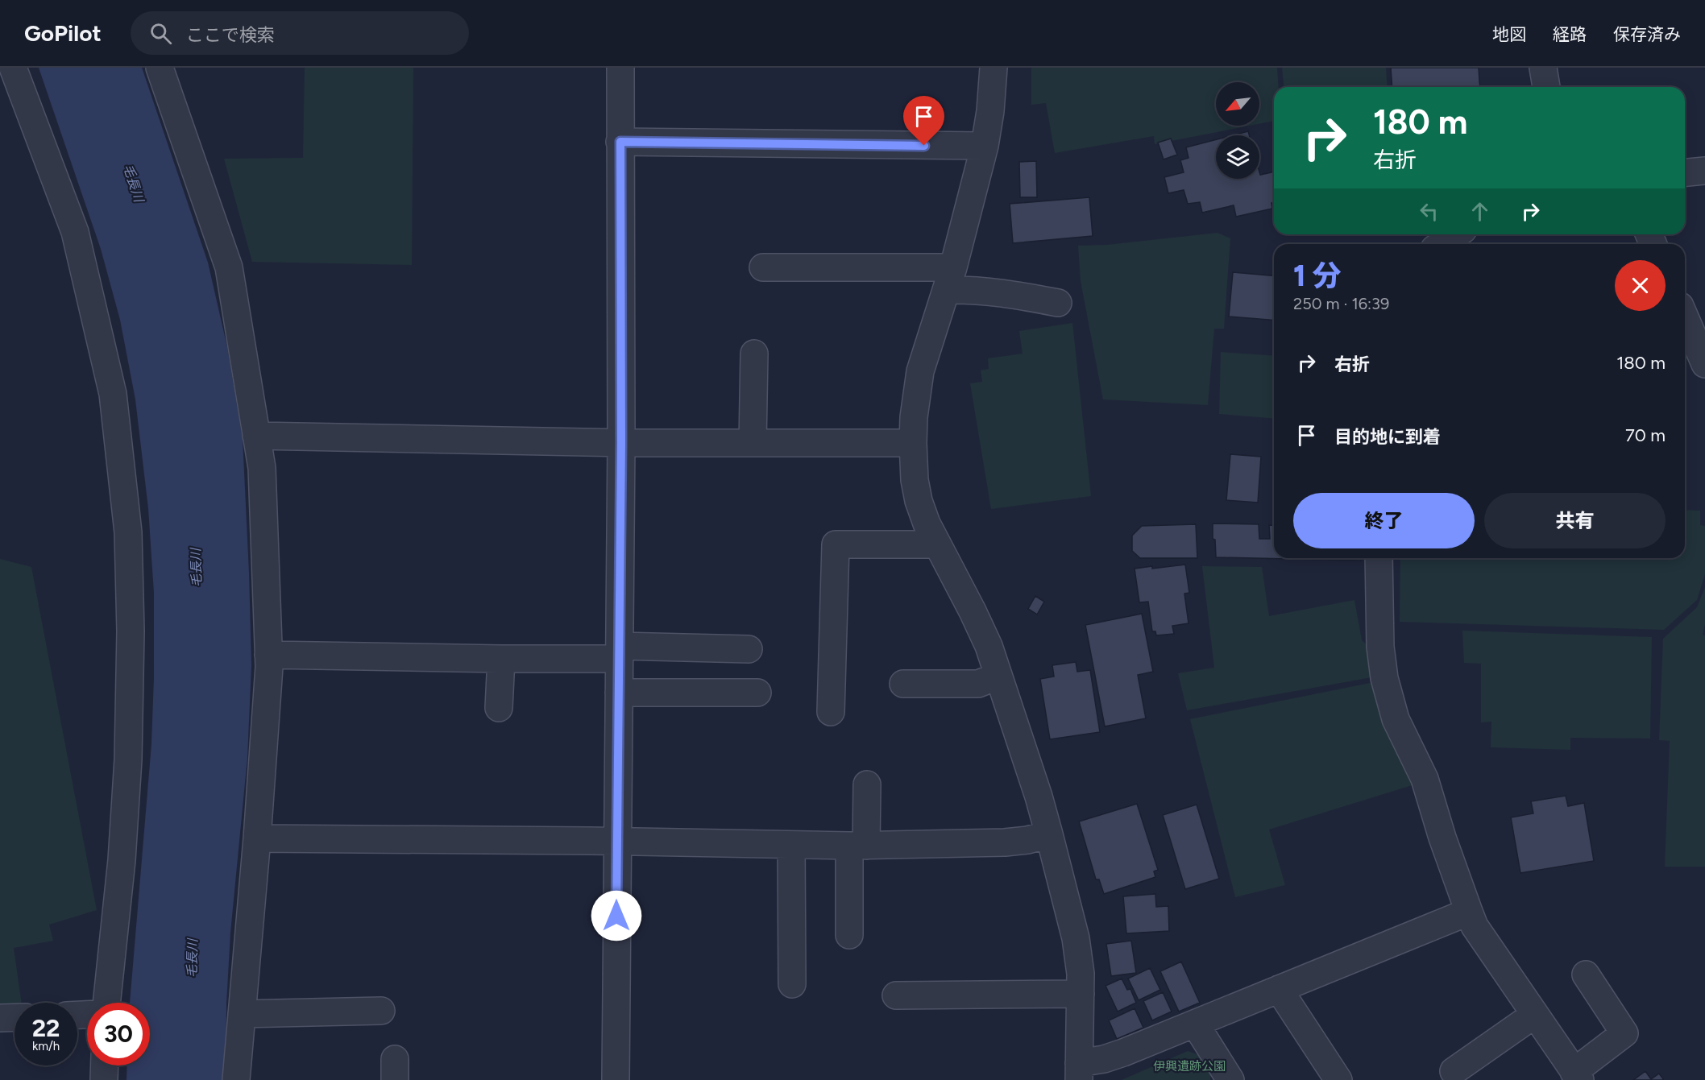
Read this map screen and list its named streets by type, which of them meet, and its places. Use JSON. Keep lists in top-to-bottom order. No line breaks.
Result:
{"water":["毛長川"],"parks":["伊興遺跡公園"],"north":"bottom left","page":{"header":"GoPilot","search":"ここで検索","nav":["地図","経路","保存済み"],"turn":["180 m","右折"],"heading":["1 分","250 m · 16:39"],"list":[{"name":"右折","value":"180 m"},{"name":"目的地に到着","value":"70 m"}],"buttons":["終了","共有"],"speed":"22 km/h","limit":"30"}}
